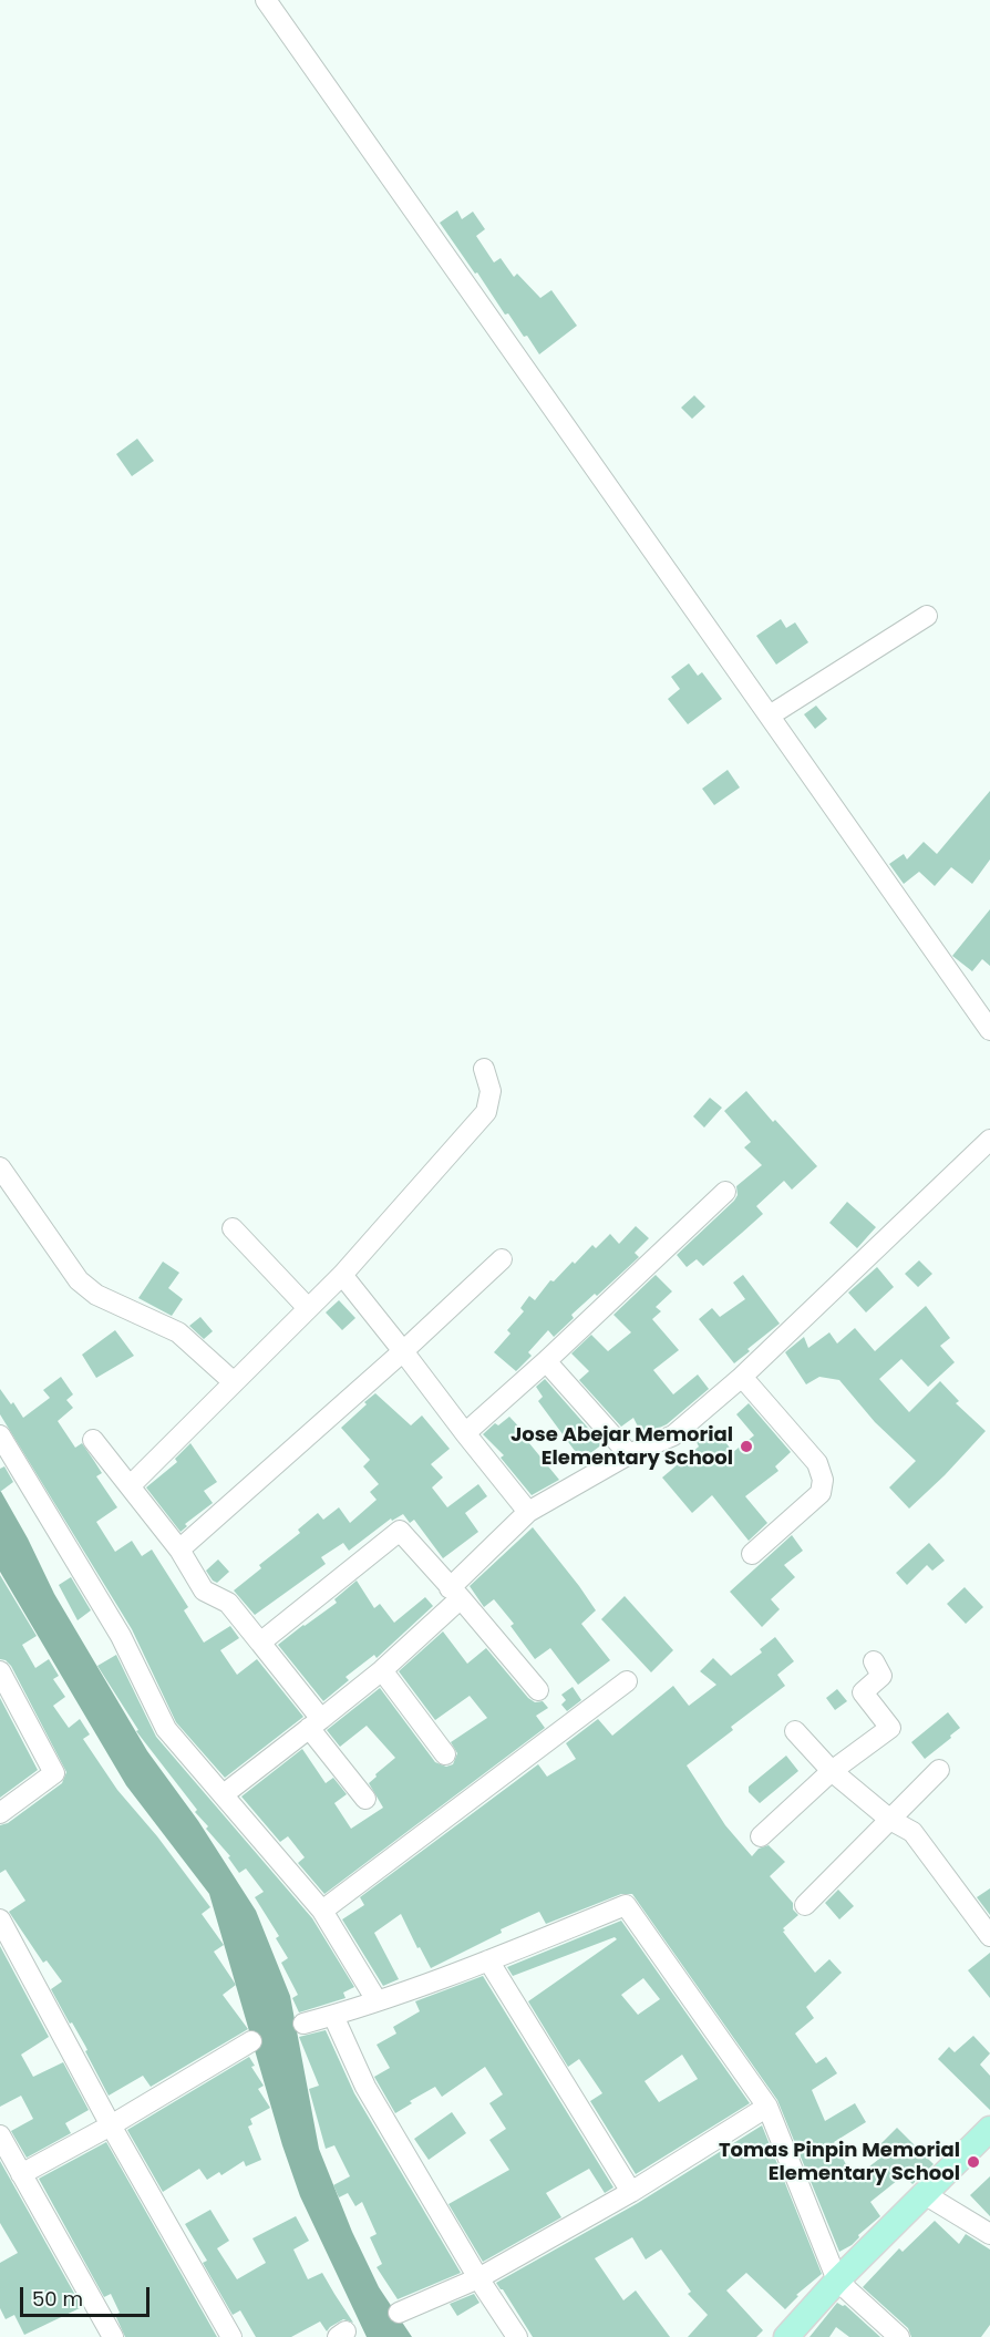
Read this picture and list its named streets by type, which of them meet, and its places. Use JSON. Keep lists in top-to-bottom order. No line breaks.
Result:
{"places":["Jose Abejar Memorial Elementary School","Tomas Pinpin Memorial Elementary School"],"scale_bar":"50 m"}
